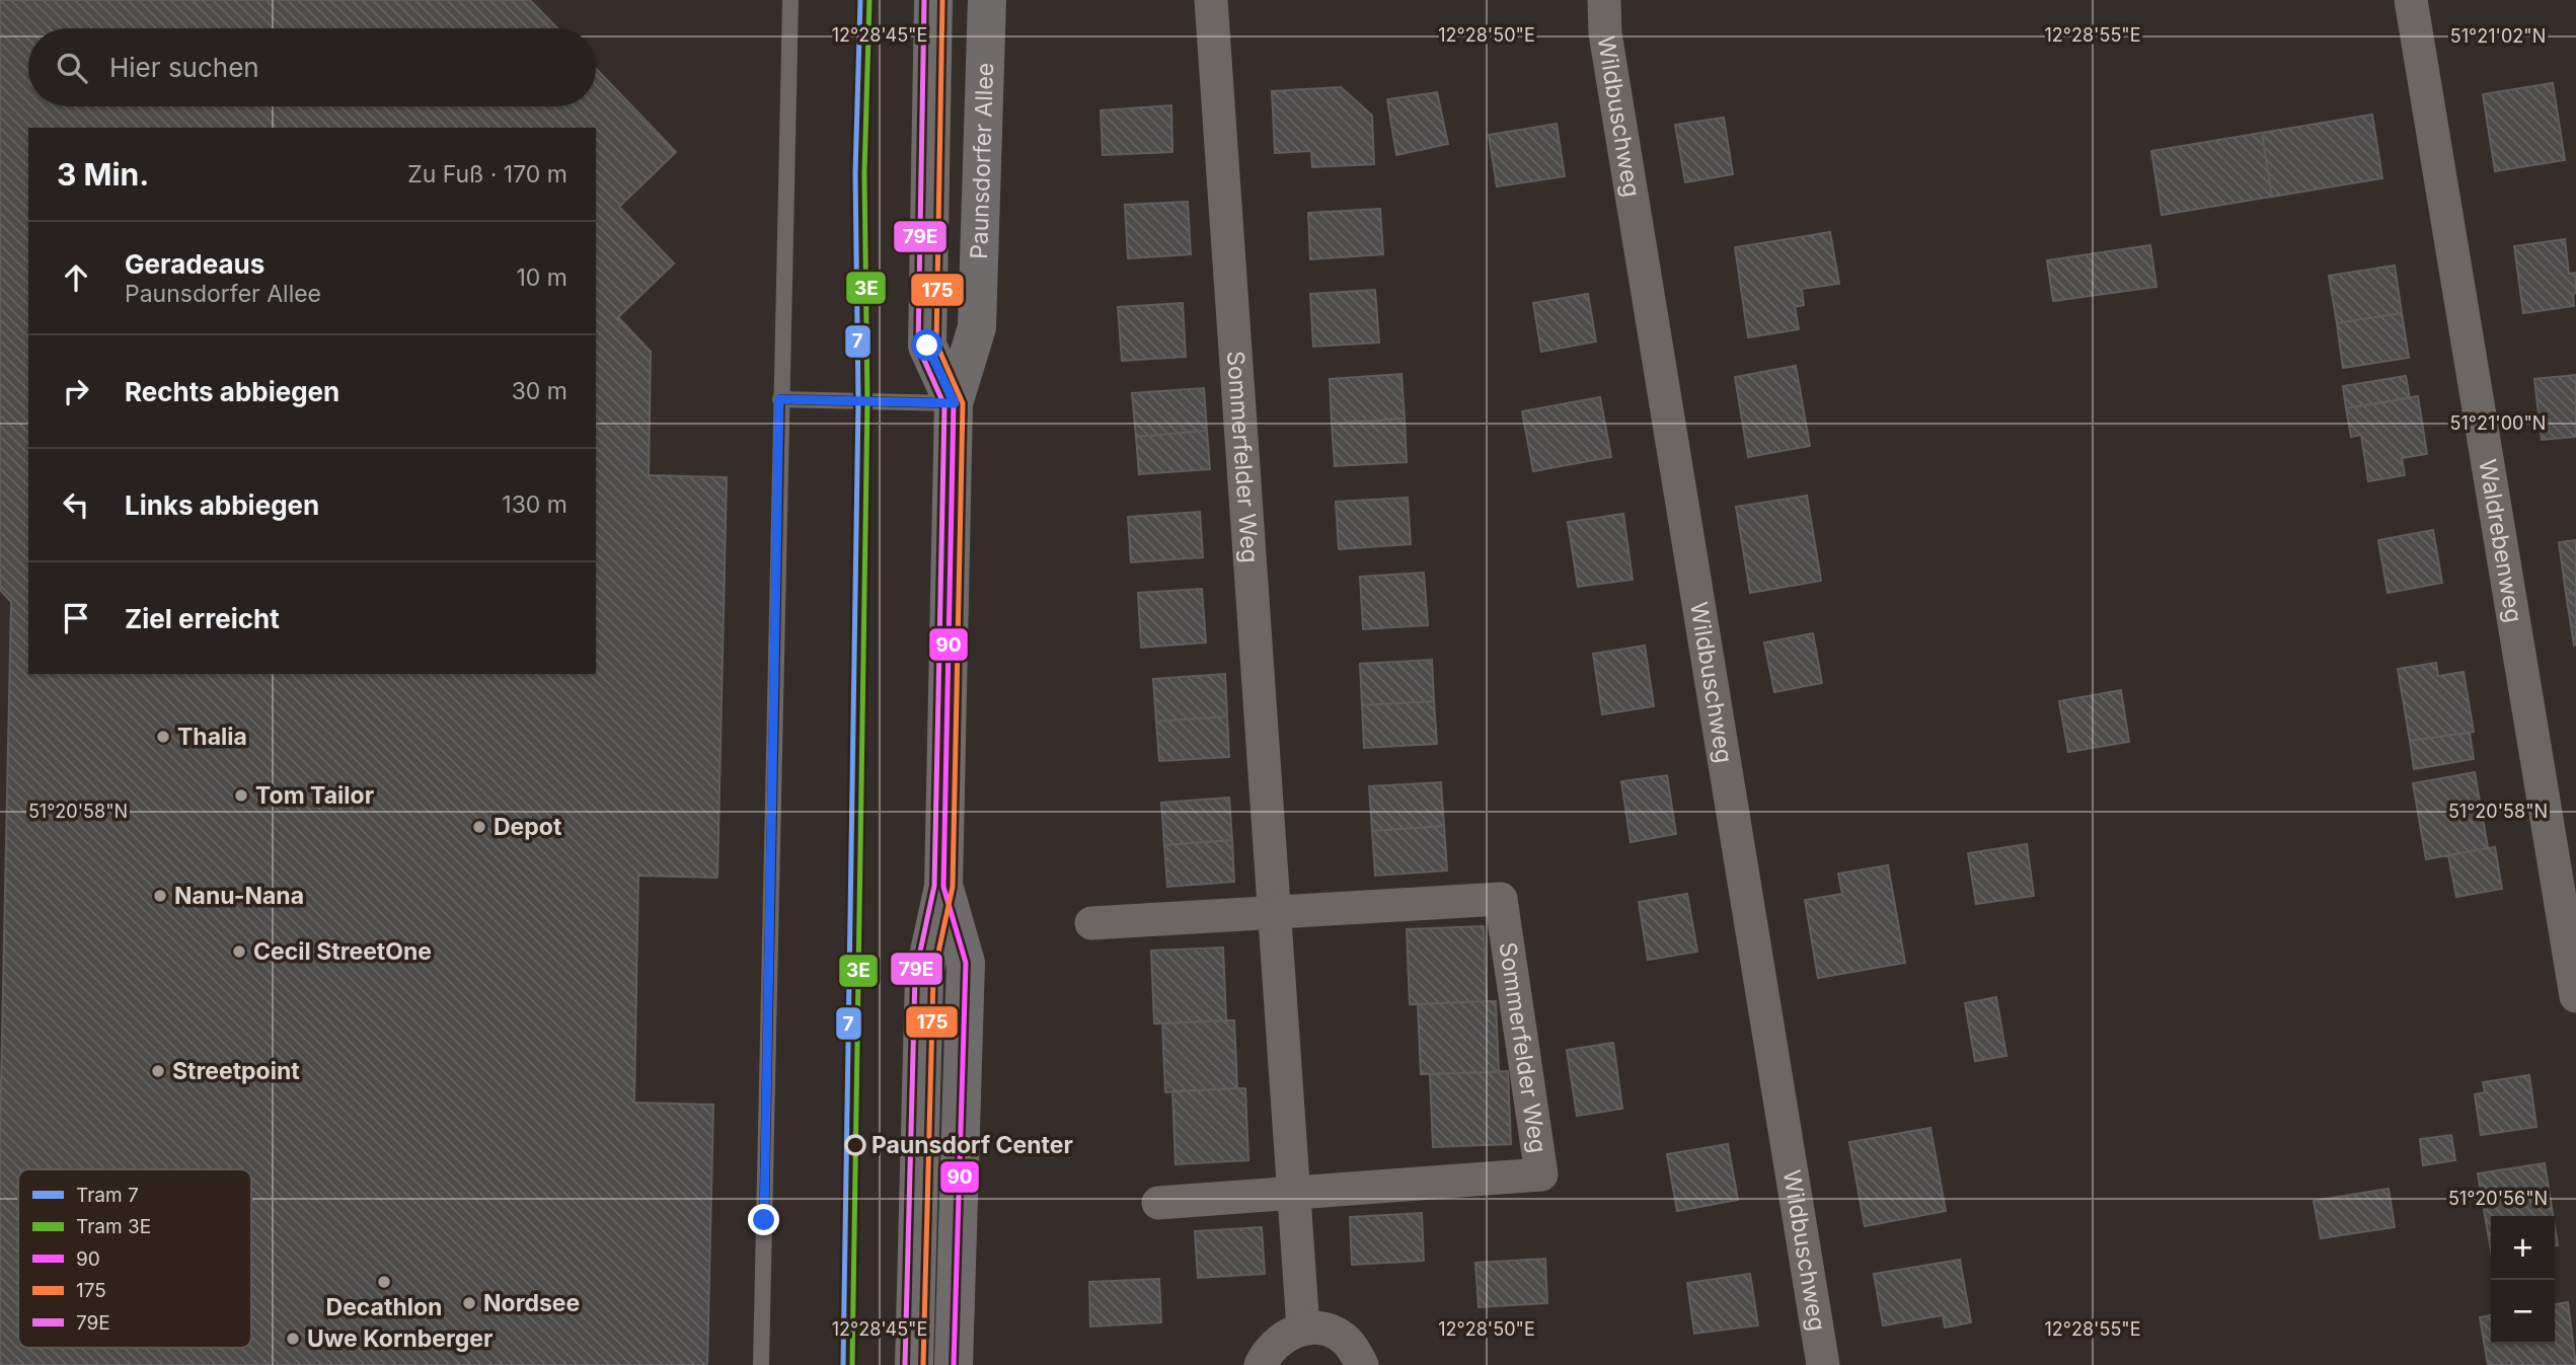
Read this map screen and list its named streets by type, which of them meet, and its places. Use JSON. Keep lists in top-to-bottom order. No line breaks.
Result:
{"streets":{"main road":["Paunsdorfer Allee"],"street":["Wildbuschweg","Sommerfelder Weg","Waldrebenweg"]},"places":["Thalia","Tom Tailor","Depot","Nanu-Nana","Cecil StreetOne","Streetpoint","Paunsdorf Center","Decathlon","Nordsee","Uwe Kornberger"],"lines":["tram line 7","tram line 3E","transit line 175","transit line 79E","transit line 90"],"legend":["Tram 7","Tram 3E","90","175","79E"],"page":{"search":"Hier suchen","heading":["3 Min.","Zu Fuß · 170 m"],"list":[["Geradeaus","Paunsdorfer Allee","10 m"],["Rechts abbiegen","30 m"],["Links abbiegen","130 m"],"Ziel erreicht"],"map_buttons":["+","−"]},"coordinates":["12°28'45\"E","12°28'50\"E","12°28'55\"E","51°21'02\"N","51°21'00\"N","51°20'58\"N","51°20'56\"N"]}
